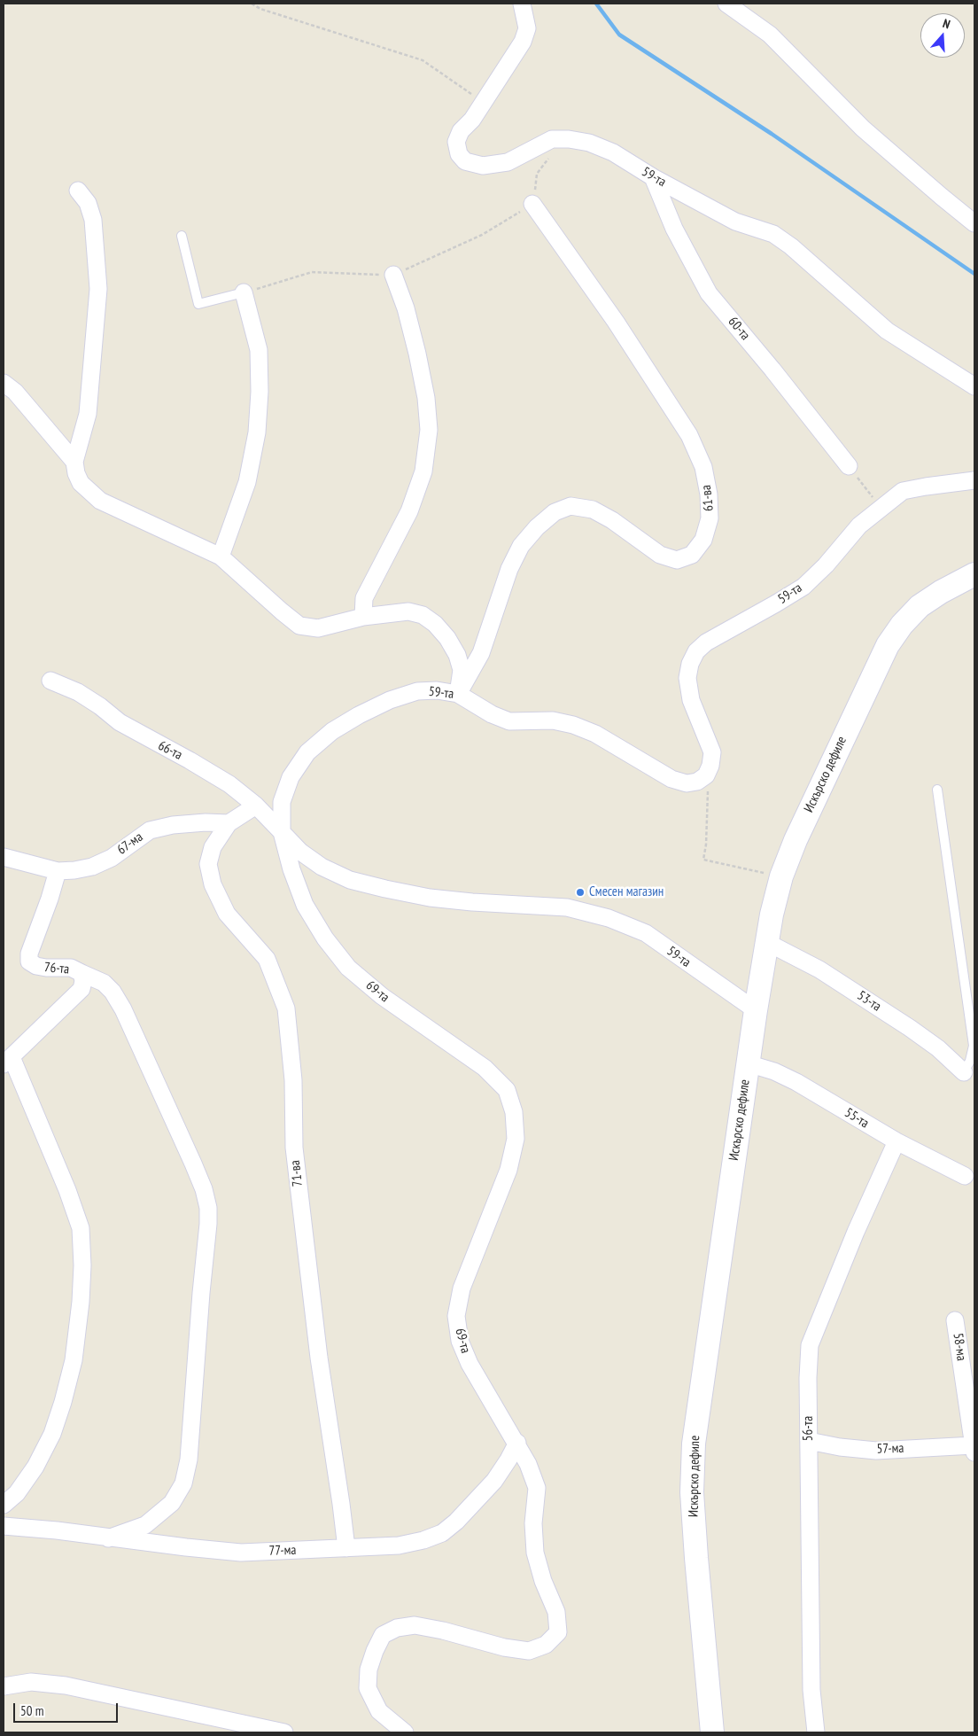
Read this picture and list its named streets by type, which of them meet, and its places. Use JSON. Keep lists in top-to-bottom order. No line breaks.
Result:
{"streets":{"main road":["Искърско дефиле"],"street":["59-та","60-та","61-ва","66-та","67-ма","76-та","69-та","53-та","55-та","71-ва","58-ма","56-та","57-ма","77-ма"]},"crossings":[["59-та","60-та"],["59-та","61-ва"],["59-та","66-та"],["59-та","Искърско дефиле"],["59-та","69-та"],["66-та","69-та"],["Искърско дефиле","53-та"],["Искърско дефиле","55-та"],["67-ма","76-та"],["67-ма","71-ва"],["69-та","77-ма"],["55-та","56-та"],["71-ва","77-ма"],["58-ма","57-ма"],["56-та","57-ма"]],"places":["Смесен магазин"],"scale_bar":"50 m","north":"top"}
